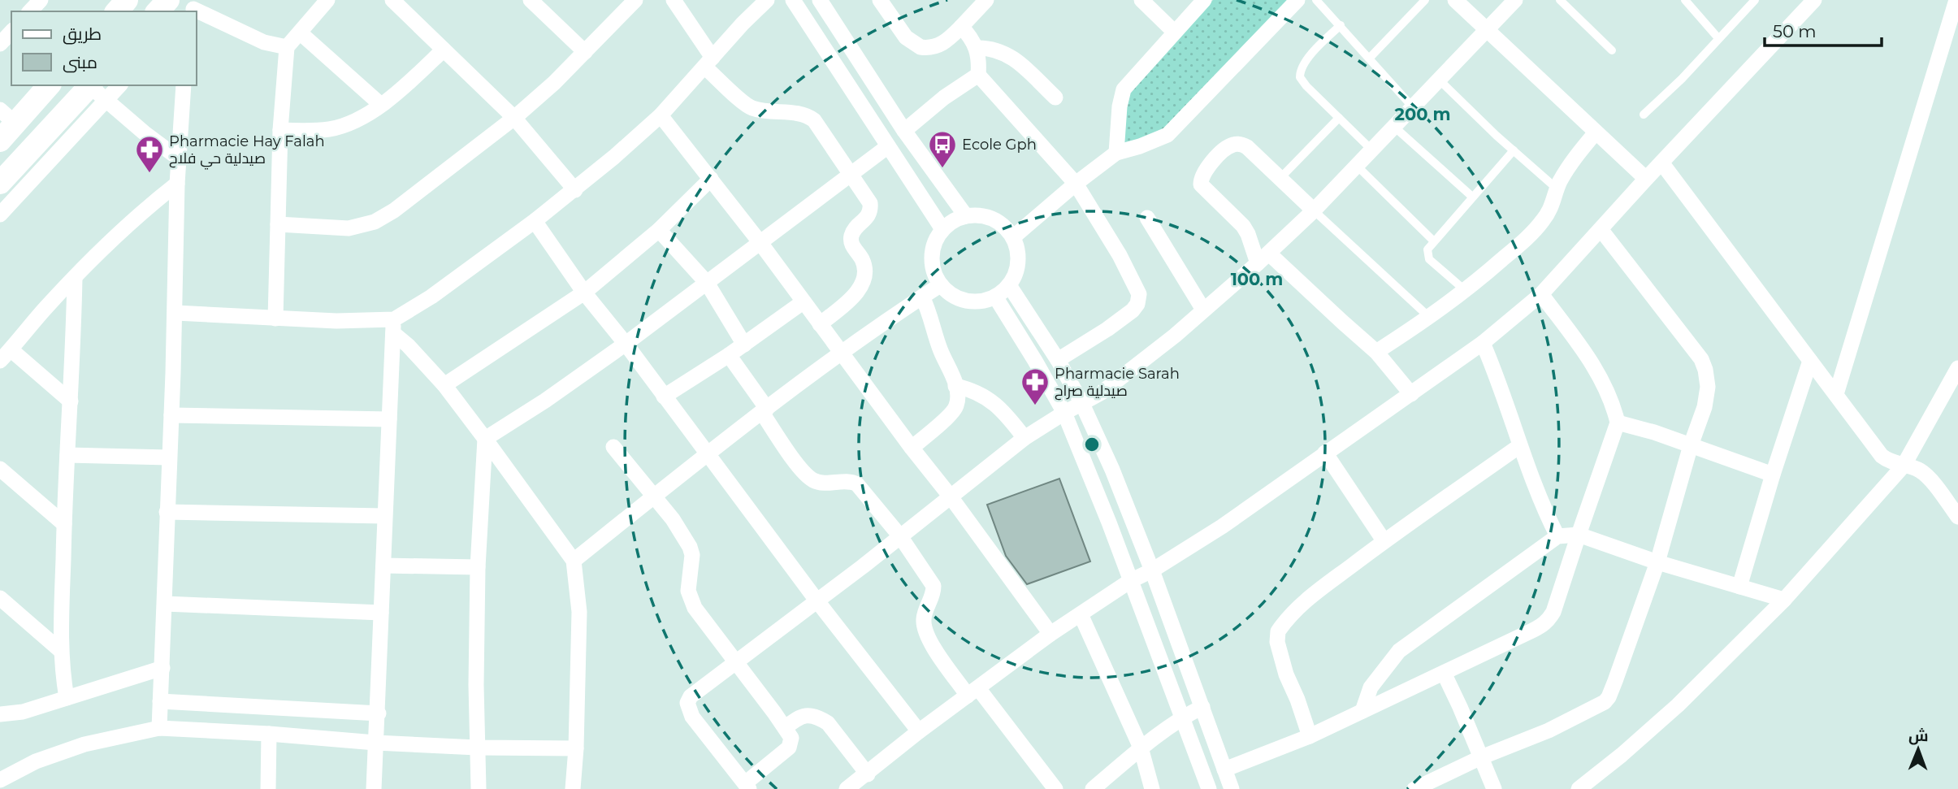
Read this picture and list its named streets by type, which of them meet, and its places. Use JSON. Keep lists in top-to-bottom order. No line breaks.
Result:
{"places":{"bus stop":["Ecole Gph"],"pharmacy":["Pharmacie Hay Falah صيدلية حي فلاح","Pharmacie Sarah صيدلية صراح"]},"legend":["طريق","مبنى"],"scale_bar":"50 m","north":"top","rings":["200 m","100 m"]}
